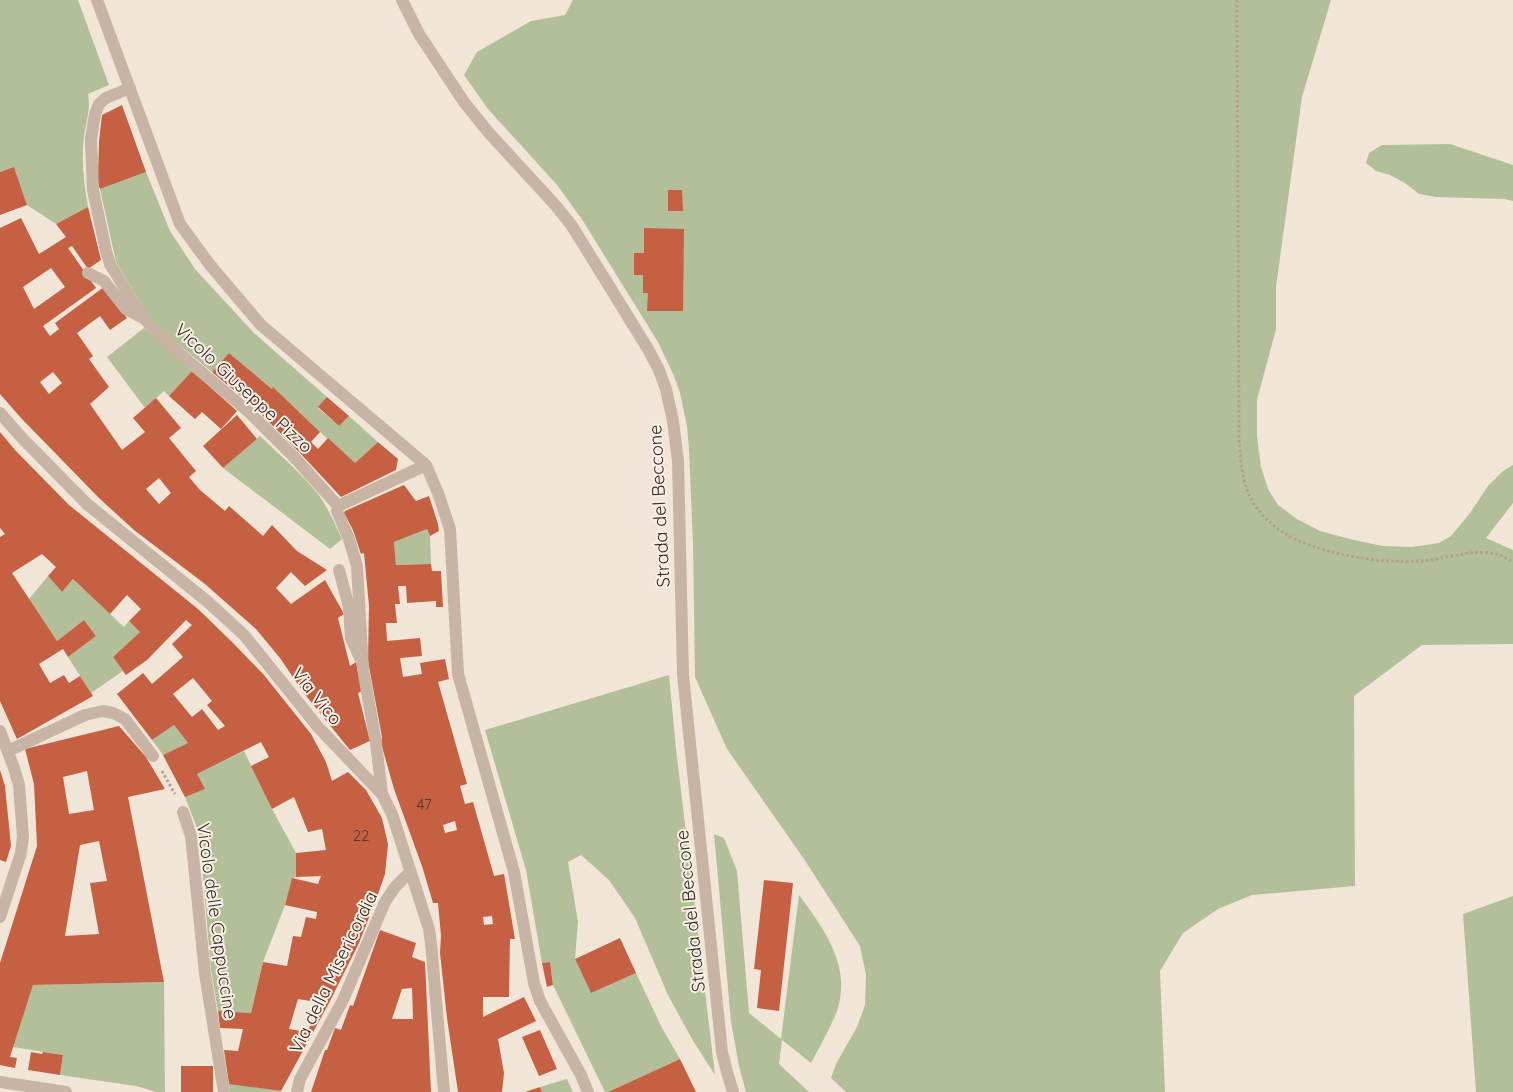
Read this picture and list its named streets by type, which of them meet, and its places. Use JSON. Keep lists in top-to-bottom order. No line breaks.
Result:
{"streets":{"street":["Vicolo Giuseppe Pizzo","Strada del Beccone","Via Vico","Vicolo delle Cappuccine","Via della Misericordia"]},"crossings":[["Vicolo Giuseppe Pizzo","Via Vico"],["Via Vico","Via della Misericordia"]],"house_numbers":["47","22"]}
